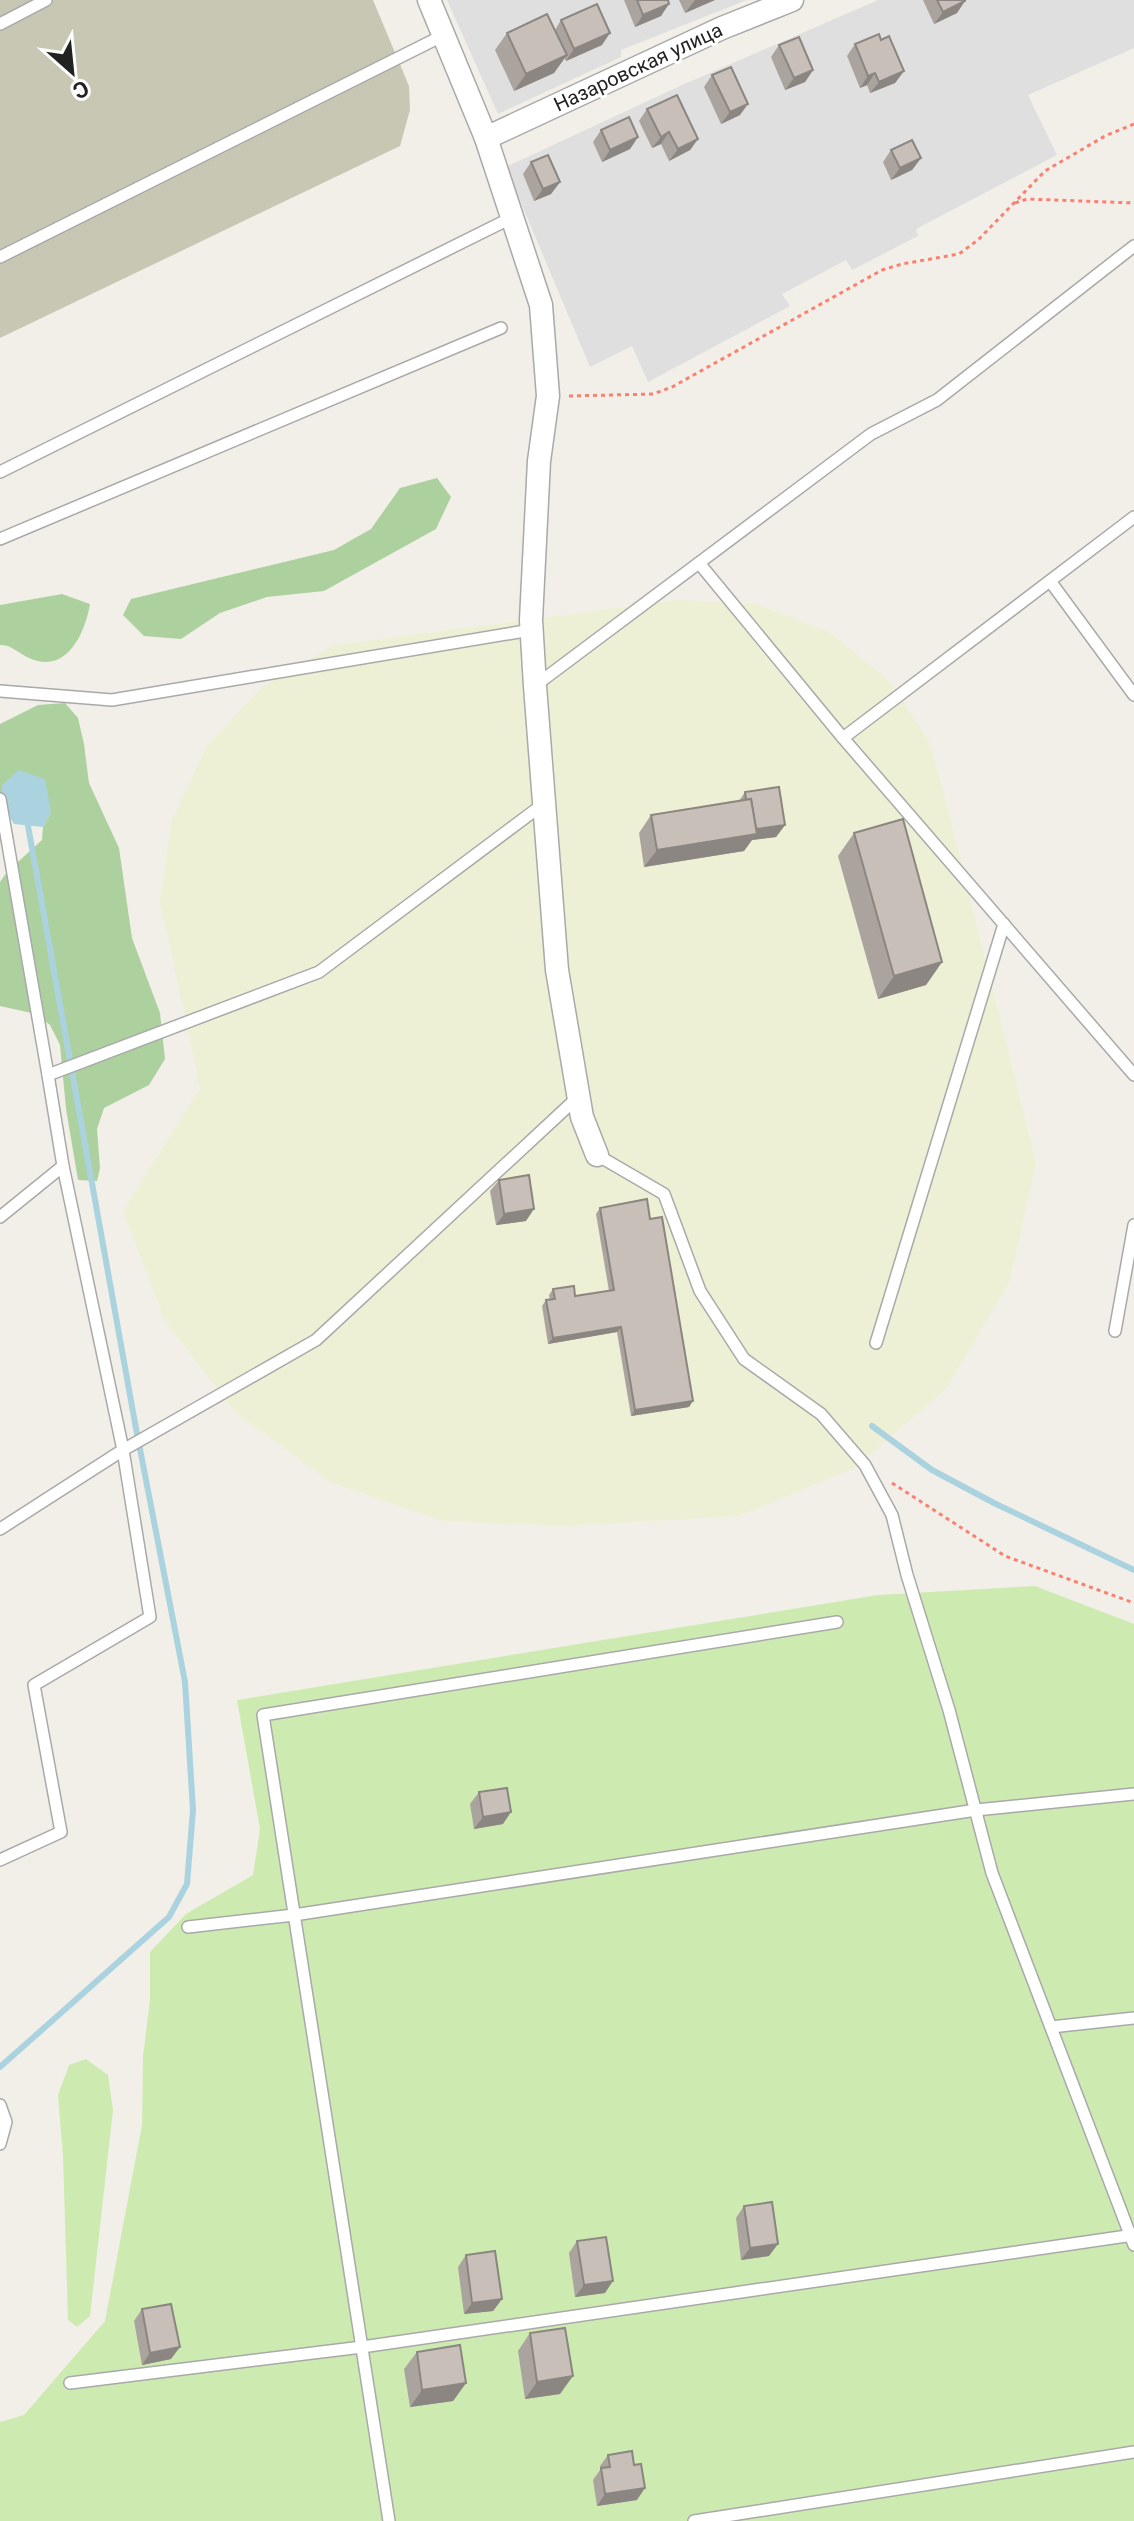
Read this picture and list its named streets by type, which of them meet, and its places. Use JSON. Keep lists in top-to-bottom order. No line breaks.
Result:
{"streets":{"street":["Назаровская улица"]},"north":"bottom right"}
